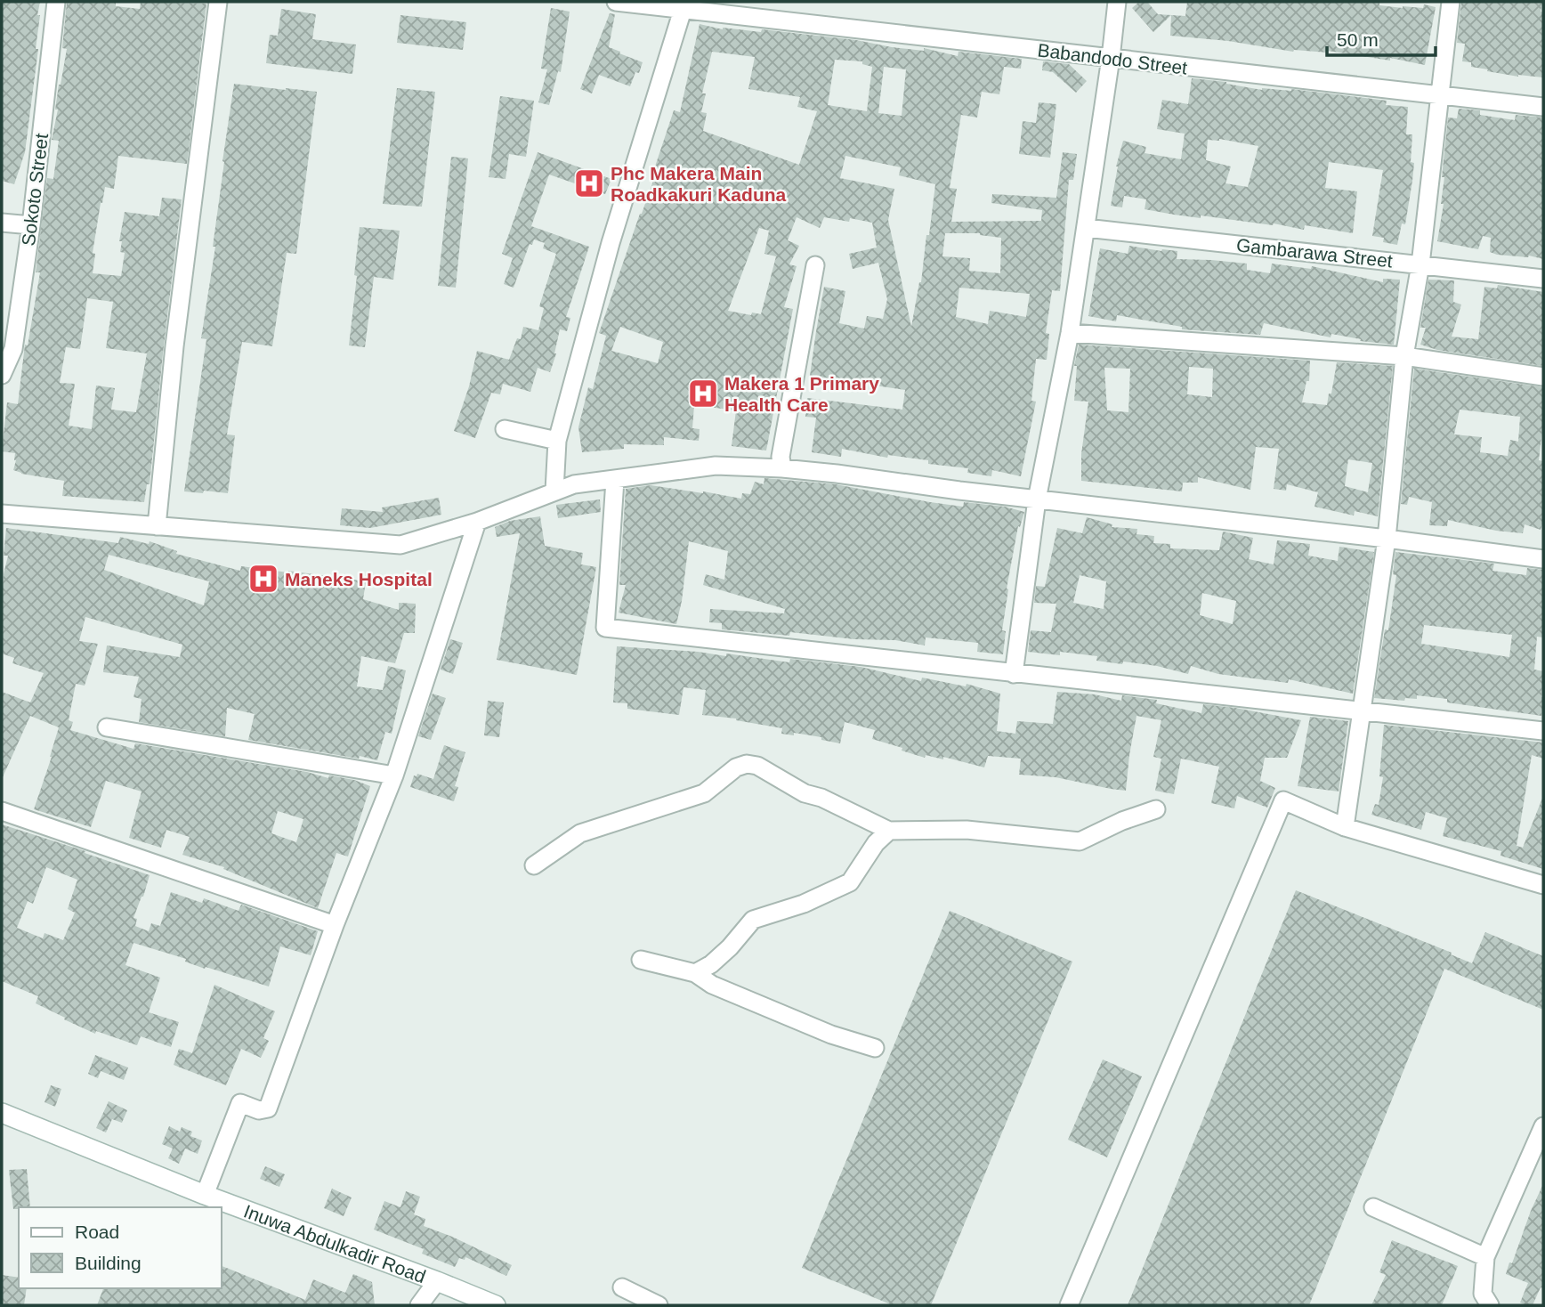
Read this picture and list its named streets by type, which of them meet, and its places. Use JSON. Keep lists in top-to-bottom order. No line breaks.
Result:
{"streets":{"main road":["Inuwa Abdulkadir Road"],"street":["Babandodo Street","Sokoto Street","Gambarawa Street"]},"places":{"hospital":["Phc Makera Main Roadkakuri Kaduna","Makera 1 Primary Health Care","Maneks Hospital"]},"legend":["Road","Building"],"scale_bar":"50 m"}
